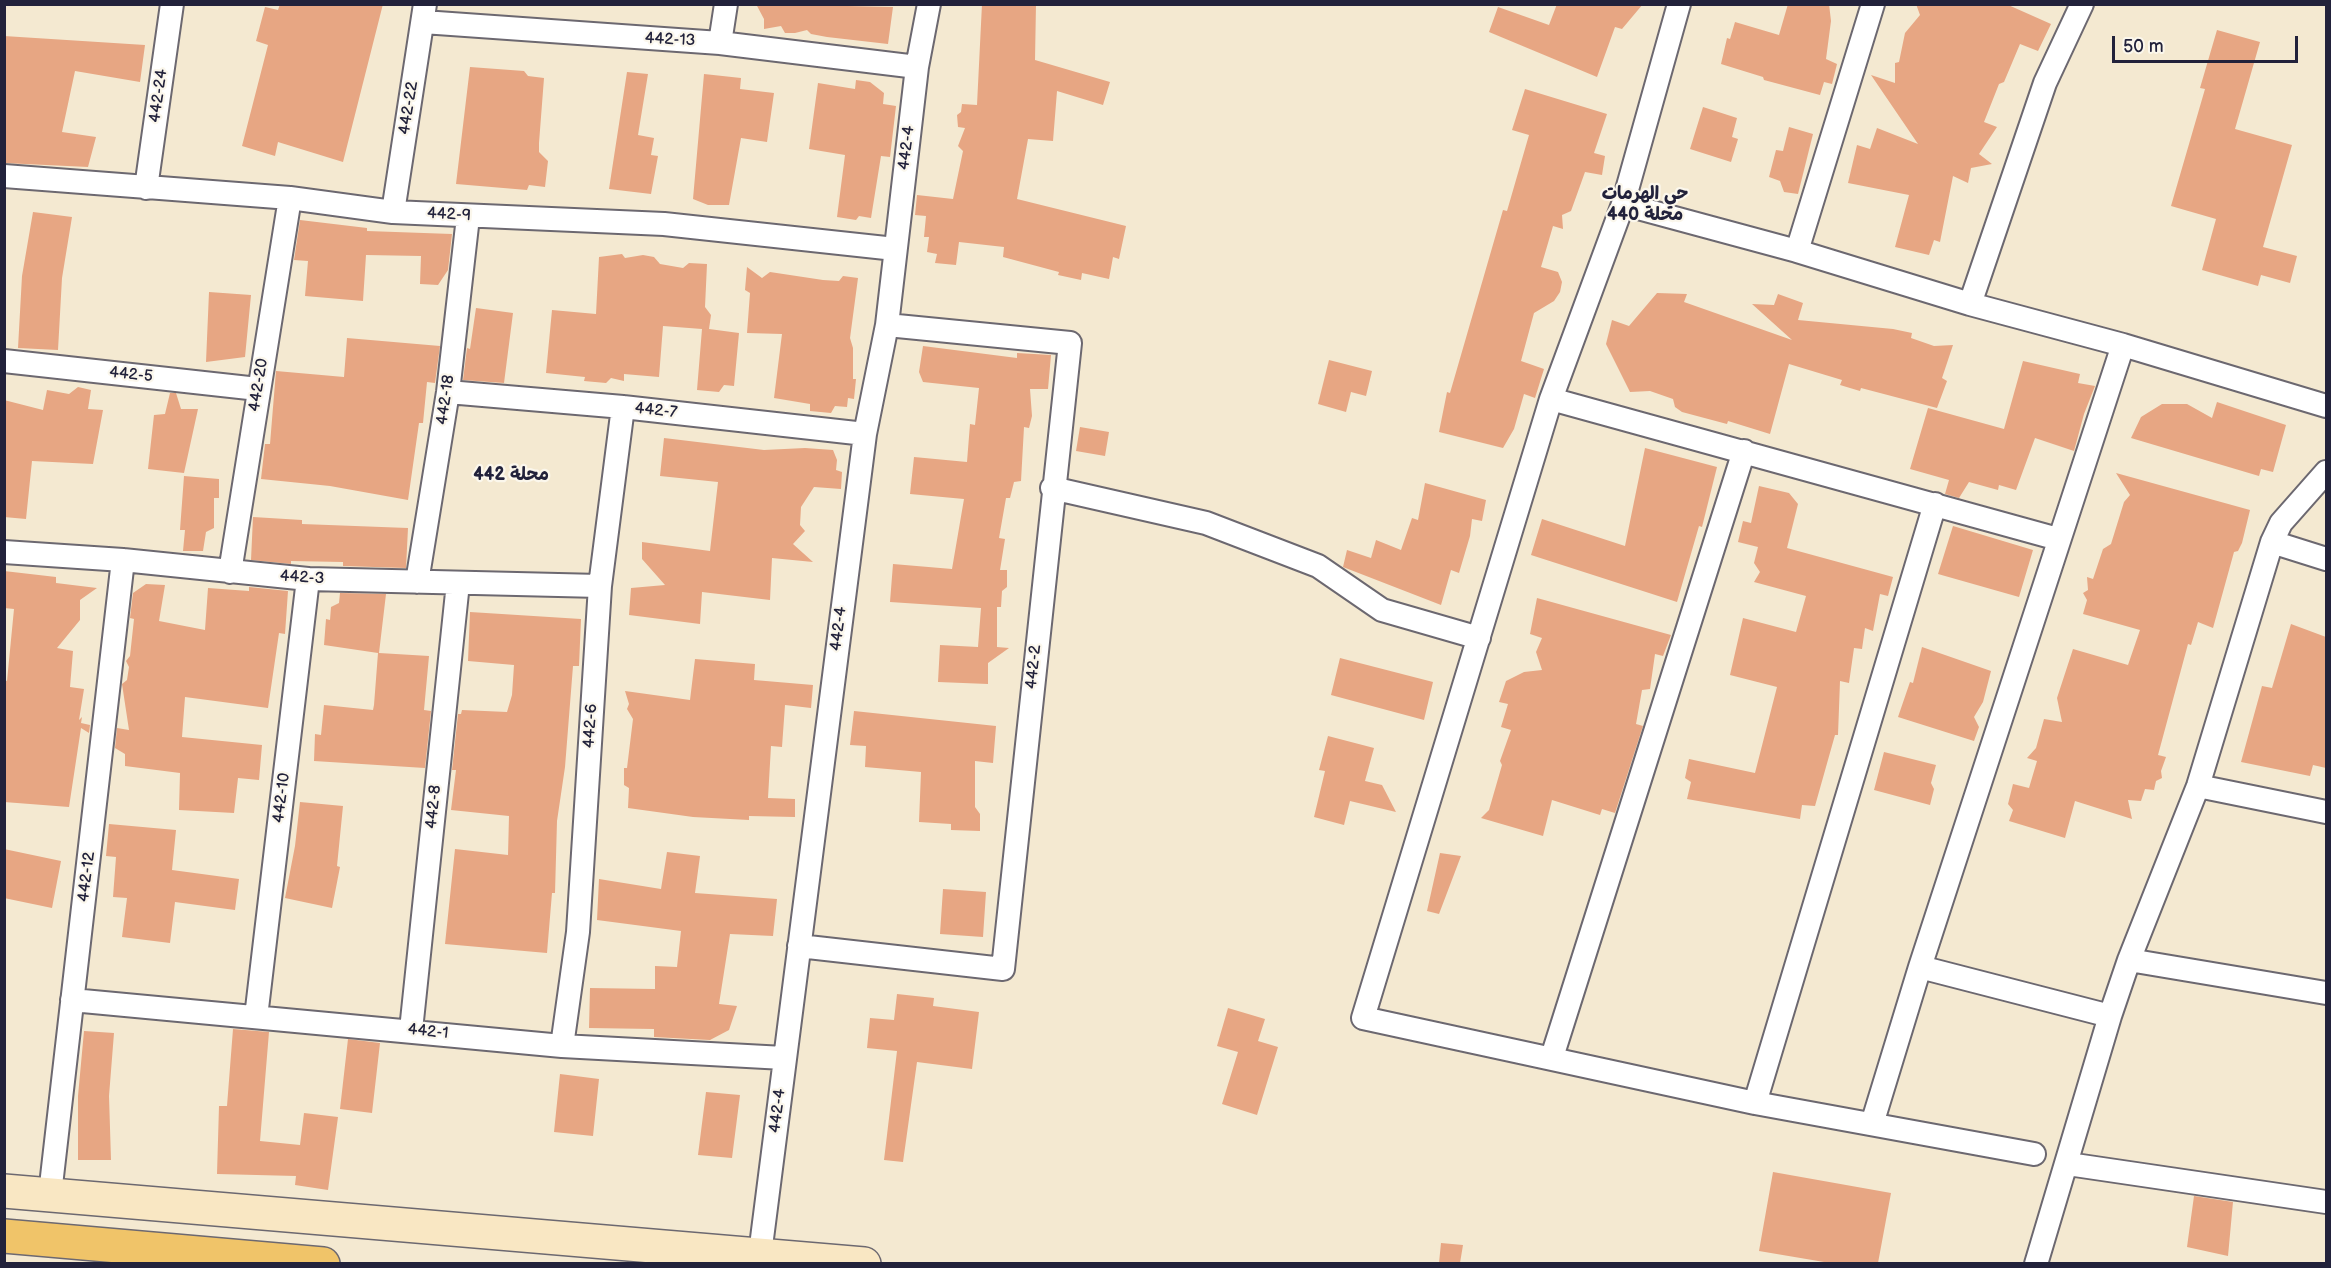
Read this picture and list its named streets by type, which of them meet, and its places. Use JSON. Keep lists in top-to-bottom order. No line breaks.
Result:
{"streets":{"street":["442-13","442-24","442-22","442-4","442-9","442-5","442-20","442-18","442-7","442-3","442-2","442-6","442-10","442-8","442-12","442-1"]},"crossings":[["442-13","442-22"],["442-13","442-4"],["442-24","442-9"],["442-22","442-9"],["442-4","442-9"],["442-4","442-7"],["442-4","442-2"],["442-4","442-1"],["442-9","442-20"],["442-9","442-18"],["442-5","442-20"],["442-20","442-3"],["442-18","442-7"],["442-18","442-3"],["442-7","442-6"],["442-3","442-6"],["442-3","442-10"],["442-3","442-8"],["442-3","442-12"],["442-6","442-1"],["442-10","442-1"],["442-8","442-1"],["442-12","442-1"]],"districts":["حي الهرمات محلة 440","محلة 442"],"scale_bar":"50 m"}
